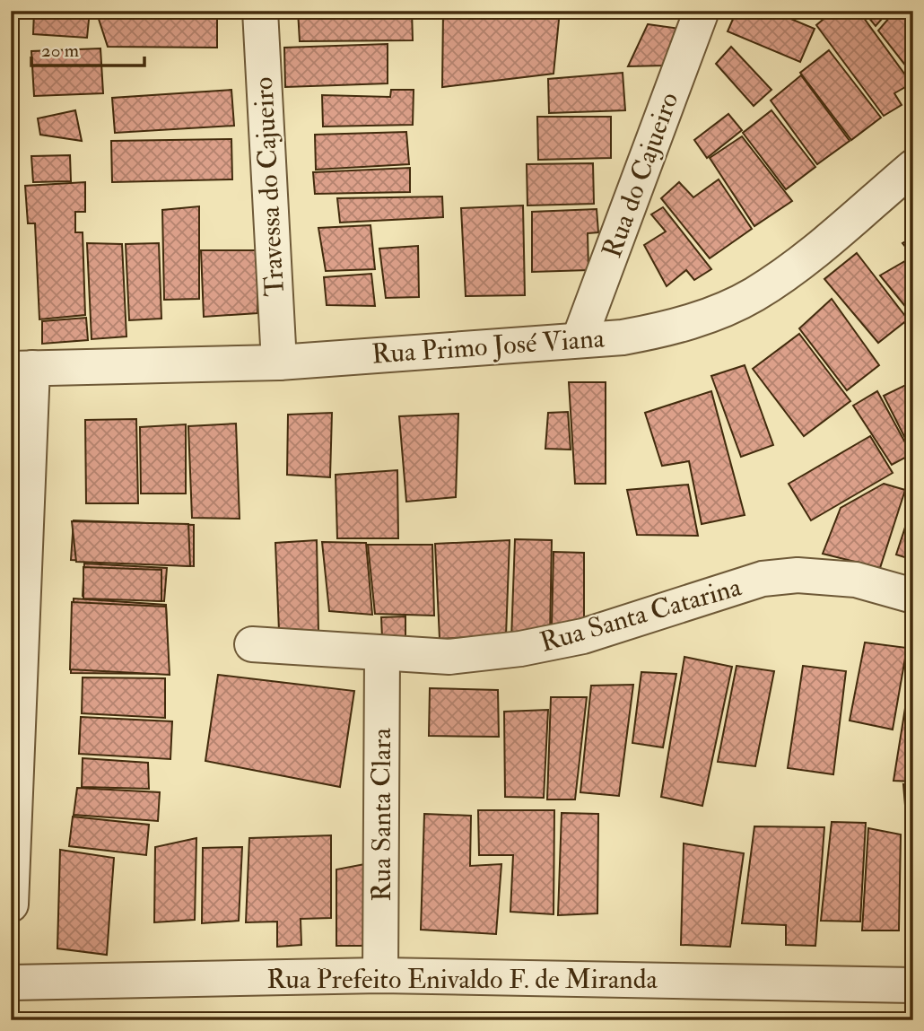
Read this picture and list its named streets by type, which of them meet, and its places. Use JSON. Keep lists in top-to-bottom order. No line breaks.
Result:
{"streets":{"street":["Rua do Cajueiro","Travessa do Cajueiro","Rua Primo José Viana","Rua Santa Catarina","Rua Santa Clara","Rua Prefeito Enivaldo F. de Miranda"]},"crossings":[["Rua do Cajueiro","Rua Primo José Viana"],["Travessa do Cajueiro","Rua Primo José Viana"],["Rua Santa Catarina","Rua Santa Clara"],["Rua Santa Clara","Rua Prefeito Enivaldo F. de Miranda"]],"scale_bar":"20 m"}
